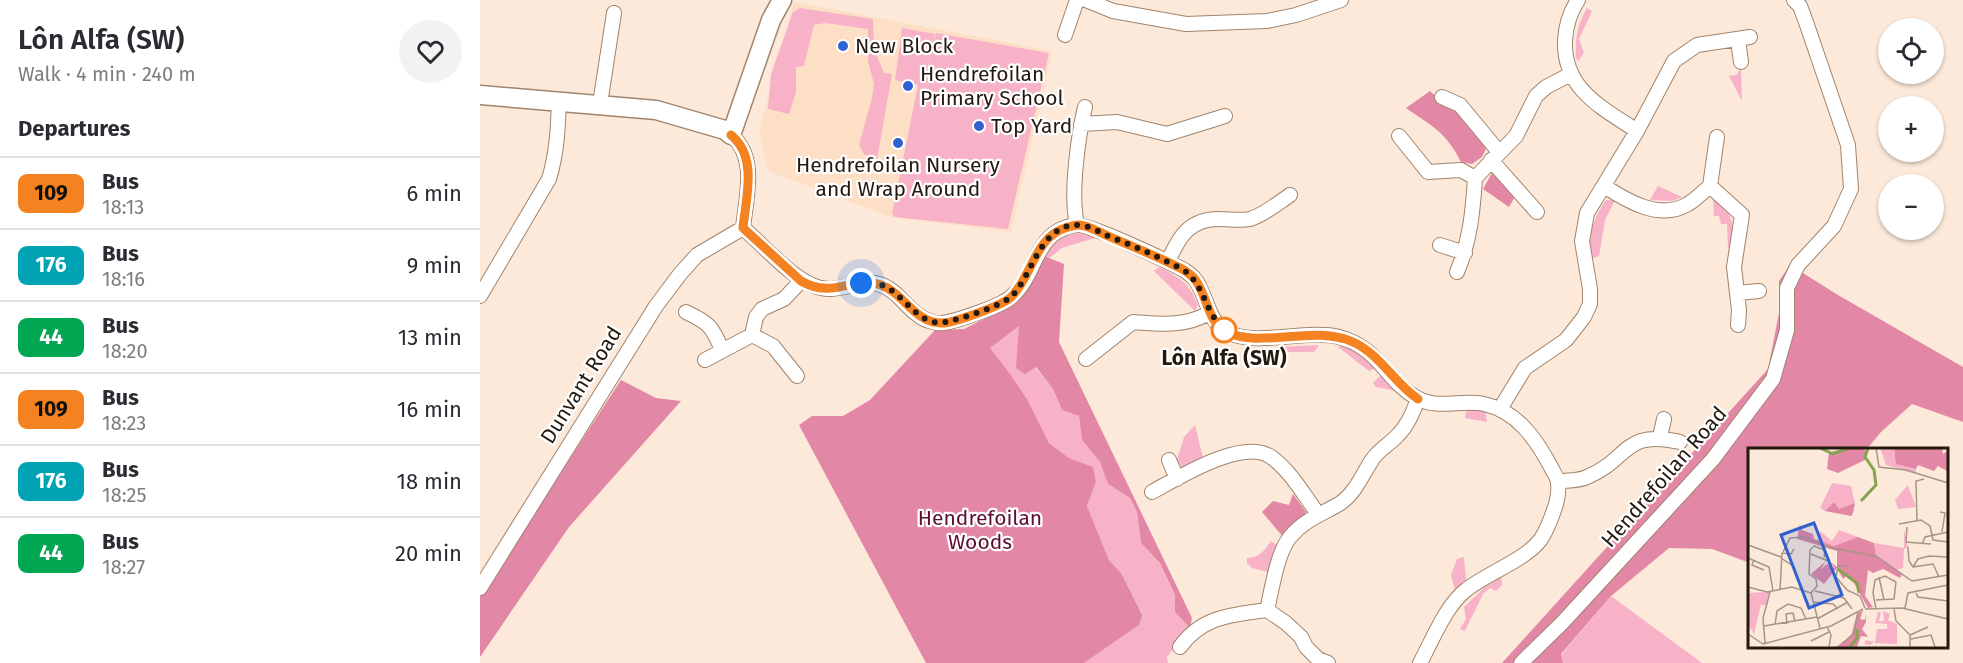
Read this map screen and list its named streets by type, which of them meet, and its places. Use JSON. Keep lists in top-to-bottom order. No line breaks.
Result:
{"streets":{"street":["Dunvant Road","Hendrefoilan Road"]},"parks":["Hendrefoilan Woods"],"places":["New Block","Hendrefoilan Primary School","Top Yard","Hendrefoilan Nursery and Wrap Around","Lôn Alfa (SW)"],"lines":["bus line 109"],"page":{"heading":[["Lôn Alfa (SW)","Walk · 4 min · 240 m"],"Departures"],"map_buttons":["+","−"],"list":[{"mark":"109","name":"Bus","note":"18:13","value":"6 min"},{"mark":"176","name":"Bus","note":"18:16","value":"9 min"},{"mark":"44","name":"Bus","note":"18:20","value":"13 min"},{"mark":"109","name":"Bus","note":"18:23","value":"16 min"},{"mark":"176","name":"Bus","note":"18:25","value":"18 min"},{"mark":"44","name":"Bus","note":"18:27","value":"20 min"}]}}
